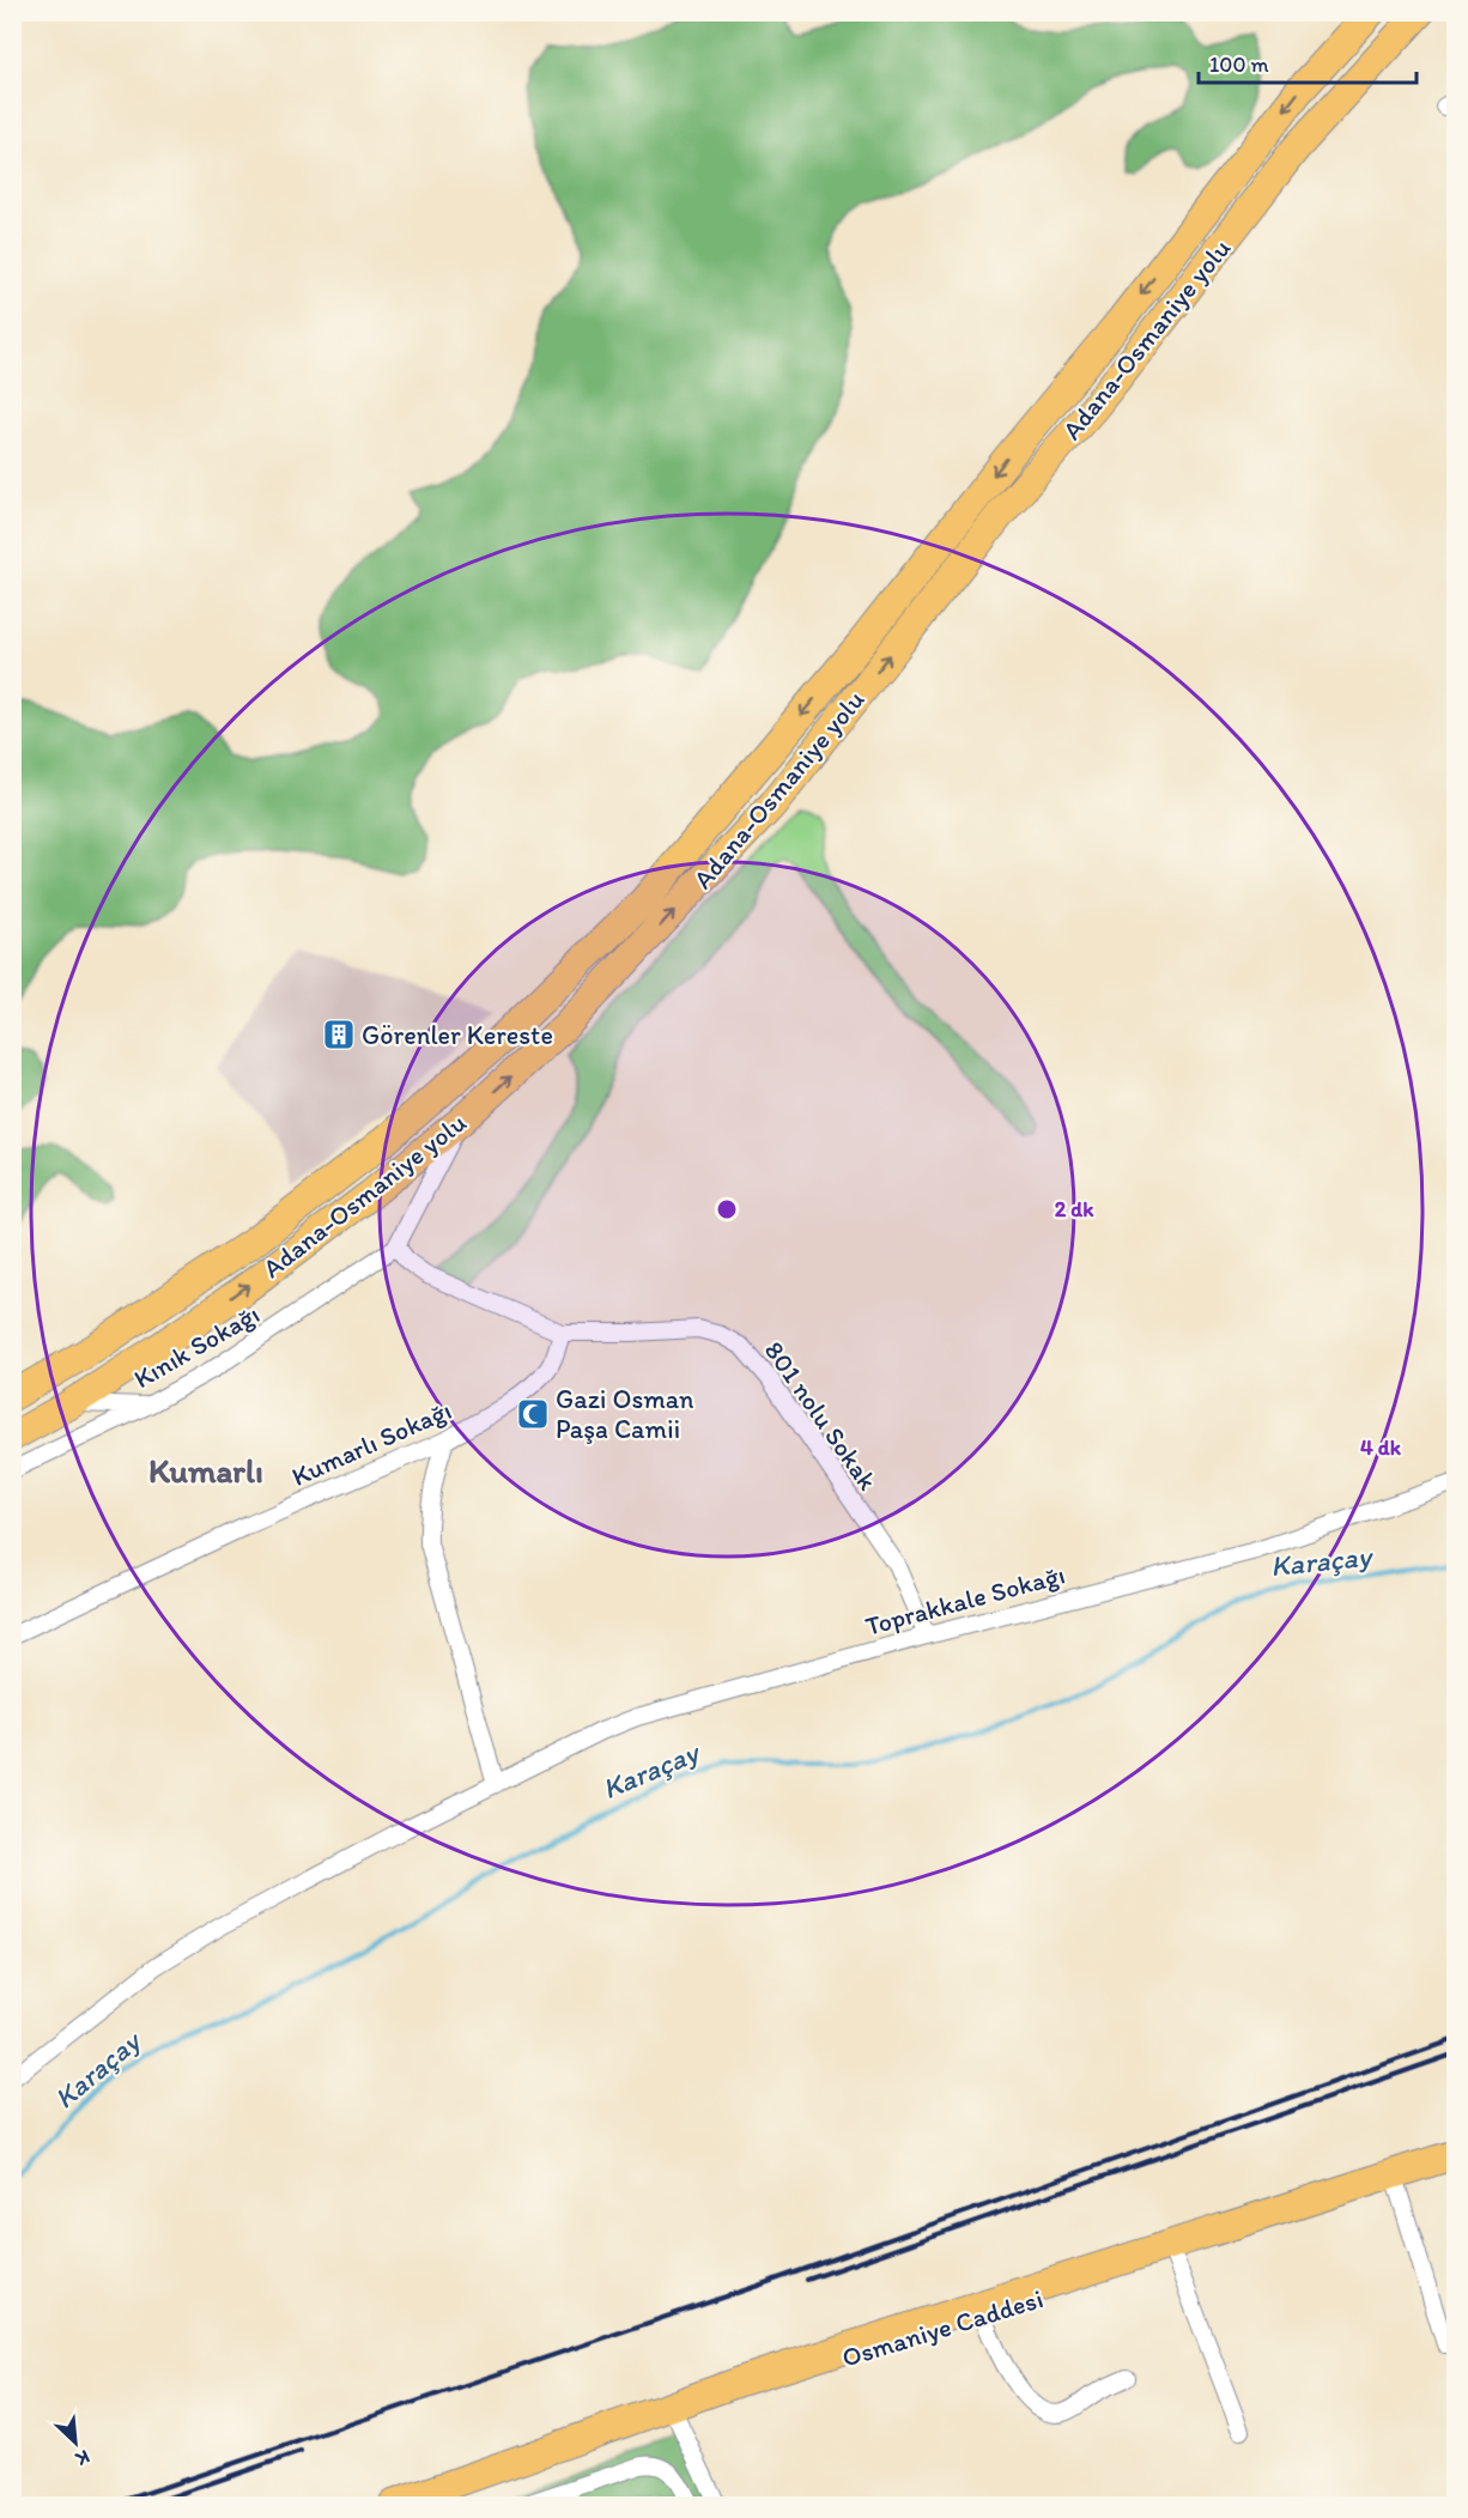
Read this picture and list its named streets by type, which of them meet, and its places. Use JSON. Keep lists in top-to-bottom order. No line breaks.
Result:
{"streets":{"highway":["Adana-Osmaniye yolu","Osmaniye Caddesi"],"street":["Kınık Sokağı","801 nolu Sokak","Kumarlı Sokağı","Toprakkale Sokağı"]},"crossings":[["Adana-Osmaniye yolu","Kınık Sokağı"],["801 nolu Sokak","Kumarlı Sokağı"],["801 nolu Sokak","Toprakkale Sokağı"]],"districts":["Kumarlı"],"water":["Karaçay"],"places":{"building":["Görenler Kereste"],"mosque":["Gazi Osman Paşa Camii"]},"scale_bar":"100 m","north":"bottom right","rings":["2 dk","4 dk"]}
